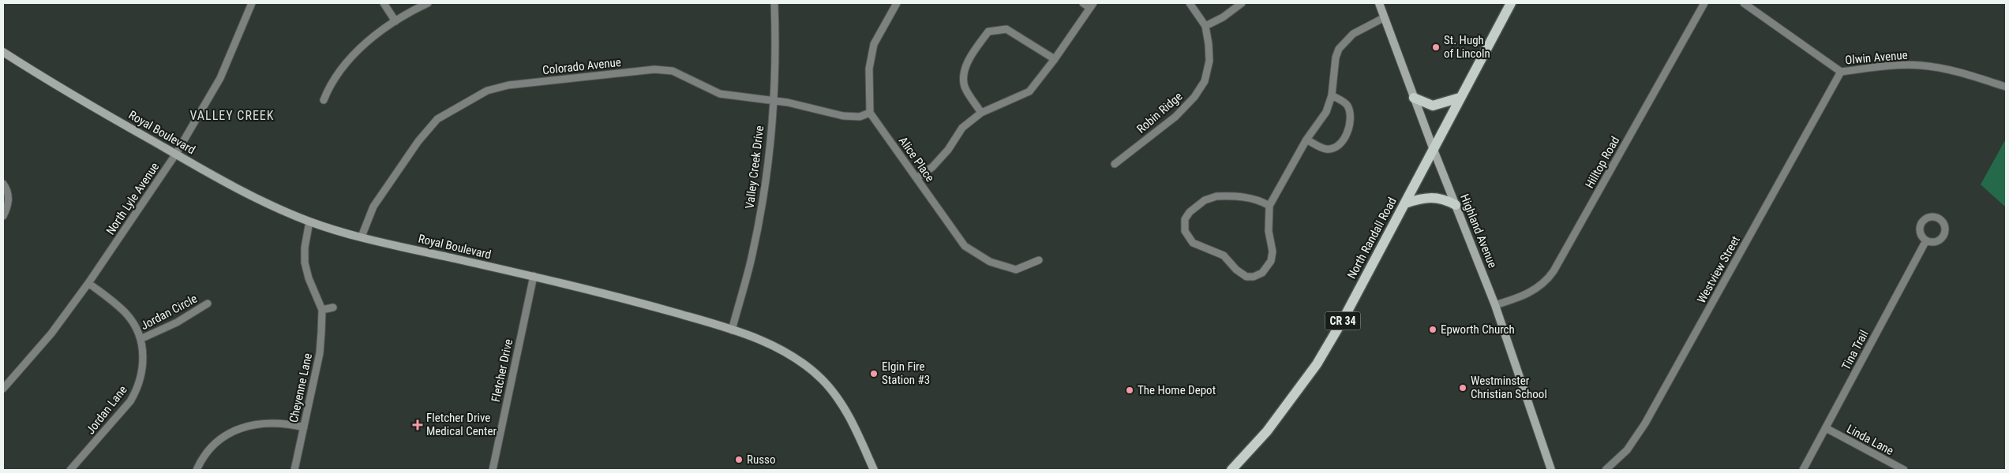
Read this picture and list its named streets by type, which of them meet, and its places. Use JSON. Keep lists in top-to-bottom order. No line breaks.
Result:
{"streets":{"main road":["North Randall Road","CR 34"],"street":["Olwin Avenue","Colorado Avenue","Robin Ridge","Royal Boulevard","Alice Place","Hilltop Road","Valley Creek Drive","North Lyle Avenue","Highland Avenue","Westview Street","Jordan Circle","Tina Trail","Fletcher Drive","Cheyenne Lane","Jordan Lane","Linda Lane"]},"crossings":[["Olwin Avenue","Westview Street"],["Colorado Avenue","Royal Boulevard"],["Colorado Avenue","Alice Place"],["Colorado Avenue","Valley Creek Drive"],["Royal Boulevard","Valley Creek Drive"],["Royal Boulevard","North Lyle Avenue"],["Royal Boulevard","Fletcher Drive"],["Royal Boulevard","Cheyenne Lane"],["Hilltop Road","Highland Avenue"],["North Lyle Avenue","Jordan Lane"],["Highland Avenue","North Randall Road"],["Jordan Circle","Jordan Lane"],["Tina Trail","Linda Lane"]],"districts":["VALLEY CREEK"],"places":{"other":["St. Hugh of Lincoln","Epworth Church","Elgin Fire Station #3","Westminster Christian School","The Home Depot","Russo"],"health":["Fletcher Drive Medical Center"]}}
